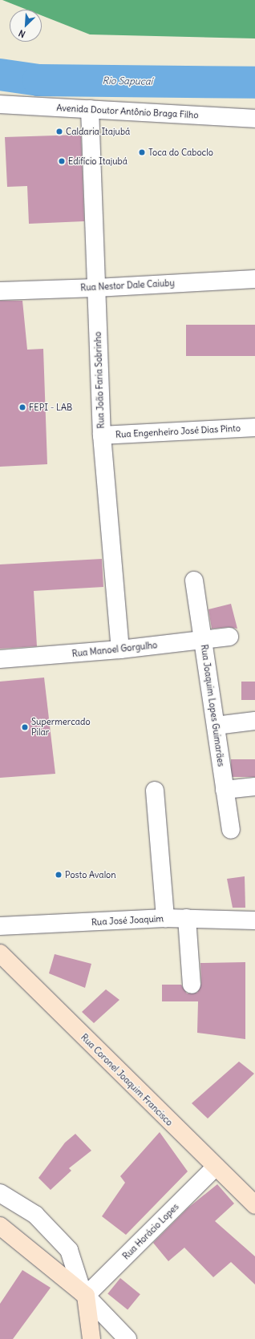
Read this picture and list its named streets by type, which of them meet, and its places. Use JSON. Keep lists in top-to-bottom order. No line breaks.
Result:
{"streets":{"main road":["Rua Coronel Joaquim Francisco"],"street":["Avenida Doutor Antônio Braga Filho","Rua Nestor Dale Caiuby","Rua João Faria Sobrinho","Rua Engenheiro José Dias Pinto","Rua Manoel Gorgulho","Rua Joaquim Lopes Guimarães","Rua José Joaquim","Rua Horácio Lopes"]},"crossings":[["Avenida Doutor Antônio Braga Filho","Rua João Faria Sobrinho"],["Rua Nestor Dale Caiuby","Rua João Faria Sobrinho"],["Rua João Faria Sobrinho","Rua Engenheiro José Dias Pinto"],["Rua João Faria Sobrinho","Rua Manoel Gorgulho"],["Rua Manoel Gorgulho","Rua Joaquim Lopes Guimarães"],["Rua Coronel Joaquim Francisco","Rua Horácio Lopes"]],"water":["Rio Sapucaí"],"places":["Caldaria Itajubá","Toca do Caboclo","Edifício Itajubá","FEPI - LAB","Supermercado Pilar","Posto Avalon"],"north":"bottom left"}
